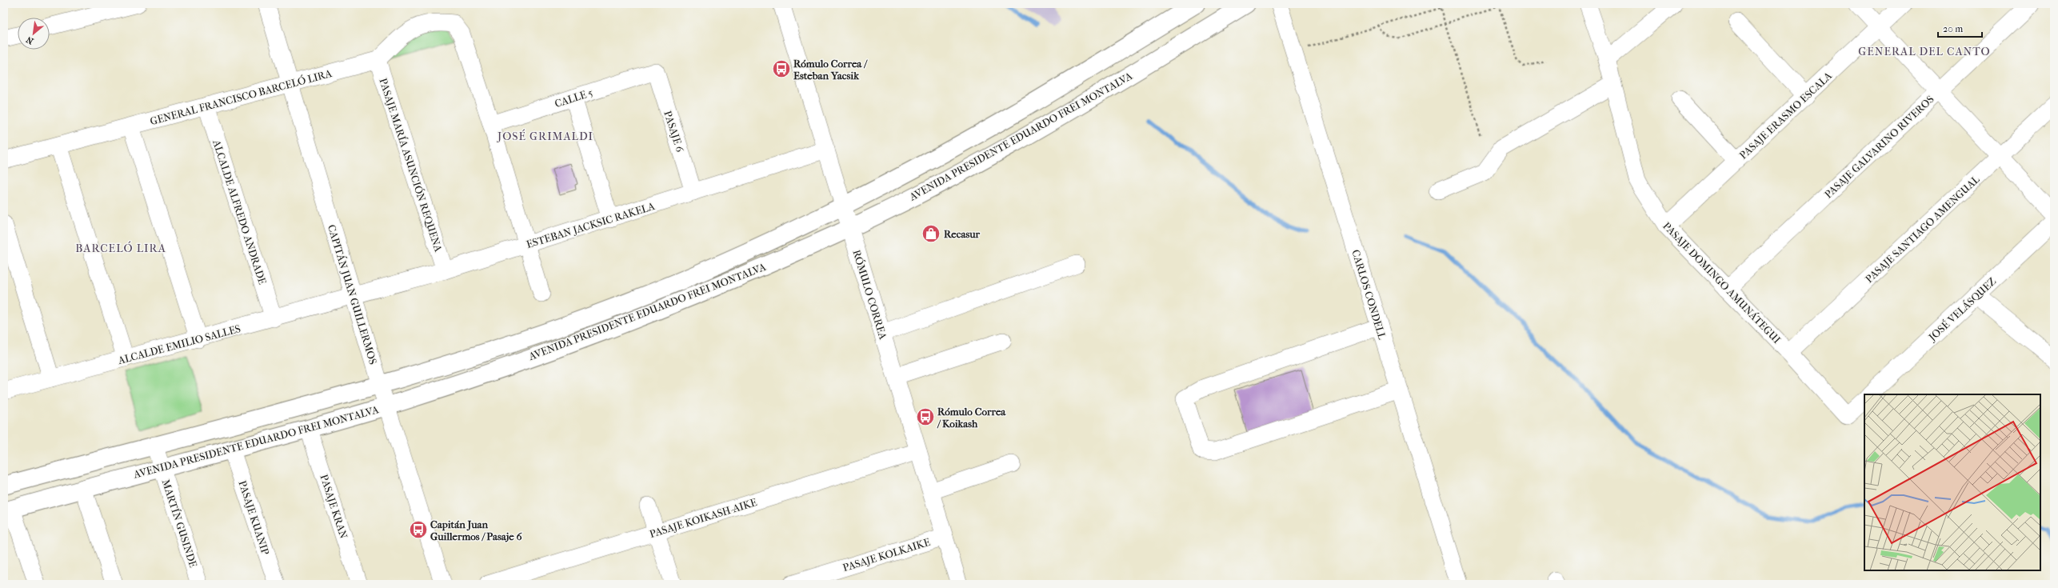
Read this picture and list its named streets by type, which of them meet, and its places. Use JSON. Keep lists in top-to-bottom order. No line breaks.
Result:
{"streets":{"main road":["AVENIDA PRESIDENTE EDUARDO FREI MONTALVA"],"street":["GENERAL FRANCISCO BARCELÓ LIRA","CALLE 5","PASAJE ERASMO ESCALA","PASAJE 6","PASAJE GALVARINO RIVEROS","PASAJE MARÍA ASUNCIÓN REQUENA","ALCALDE ALFREDO ANDRADE","ESTEBAN JACKSIC RAKELA","PASAJE SANTIAGO AMENGUAL","PASAJE DOMINGO AMUNÁTEGUI","CAPITÁN JUAN GUILLERMOS","RÓMULO CORREA","CARLOS CONDELL","JOSÉ VELÁSQUEZ","ALCALDE EMILIO SALLES","PASAJE KRAN","PASAJE KUANIP","PASAJE KOIKASH-AIKE","MARTÍN GUSINDE","PASAJE KOLKAIKE"]},"crossings":[["GENERAL FRANCISCO BARCELÓ LIRA","CALLE 5"],["GENERAL FRANCISCO BARCELÓ LIRA","PASAJE MARÍA ASUNCIÓN REQUENA"],["GENERAL FRANCISCO BARCELÓ LIRA","ALCALDE ALFREDO ANDRADE"],["GENERAL FRANCISCO BARCELÓ LIRA","CAPITÁN JUAN GUILLERMOS"],["CALLE 5","PASAJE 6"],["PASAJE ERASMO ESCALA","PASAJE DOMINGO AMUNÁTEGUI"],["PASAJE 6","ESTEBAN JACKSIC RAKELA"],["AVENIDA PRESIDENTE EDUARDO FREI MONTALVA","CAPITÁN JUAN GUILLERMOS"],["AVENIDA PRESIDENTE EDUARDO FREI MONTALVA","RÓMULO CORREA"],["AVENIDA PRESIDENTE EDUARDO FREI MONTALVA","PASAJE KRAN"],["AVENIDA PRESIDENTE EDUARDO FREI MONTALVA","PASAJE KUANIP"],["AVENIDA PRESIDENTE EDUARDO FREI MONTALVA","MARTÍN GUSINDE"],["PASAJE GALVARINO RIVEROS","PASAJE DOMINGO AMUNÁTEGUI"],["PASAJE MARÍA ASUNCIÓN REQUENA","ESTEBAN JACKSIC RAKELA"],["ALCALDE ALFREDO ANDRADE","ALCALDE EMILIO SALLES"],["ESTEBAN JACKSIC RAKELA","CAPITÁN JUAN GUILLERMOS"],["ESTEBAN JACKSIC RAKELA","RÓMULO CORREA"],["ESTEBAN JACKSIC RAKELA","ALCALDE EMILIO SALLES"],["PASAJE SANTIAGO AMENGUAL","PASAJE DOMINGO AMUNÁTEGUI"],["CAPITÁN JUAN GUILLERMOS","ALCALDE EMILIO SALLES"],["RÓMULO CORREA","PASAJE KOIKASH-AIKE"],["RÓMULO CORREA","PASAJE KOLKAIKE"]],"districts":["GENERAL DEL CANTO","JOSÉ GRIMALDI","BARCELÓ LIRA"],"places":{"bus stop":["Rómulo Correa / Esteban Yacsik","Rómulo Correa / Koikash","Capitán Juan Guillermos / Pasaje 6"],"shop":["Recasur"]},"scale_bar":"20 m","north":"bottom left"}
